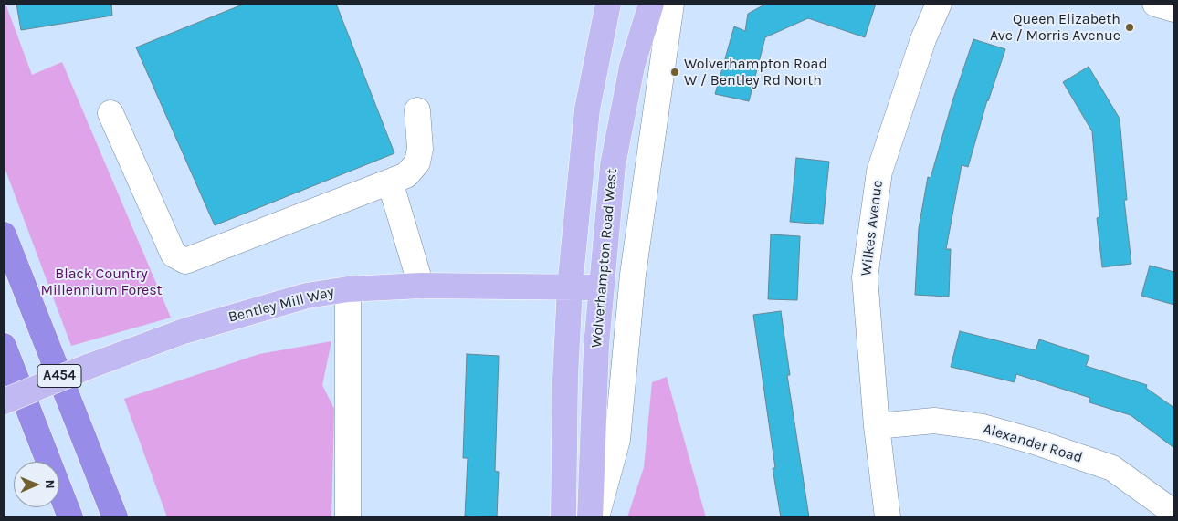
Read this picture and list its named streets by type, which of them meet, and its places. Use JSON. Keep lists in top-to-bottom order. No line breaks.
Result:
{"streets":{"highway":["A454"],"main road":["Wolverhampton Road West","Bentley Mill Way"],"street":["Wilkes Avenue","Alexander Road"]},"crossings":[["Wilkes Avenue","Alexander Road"],["Wolverhampton Road West","Bentley Mill Way"]],"parks":["Black Country Millennium Forest"],"places":["Queen Elizabeth Ave / Morris Avenue","Wolverhampton Road W / Bentley Rd North"],"north":"right"}
